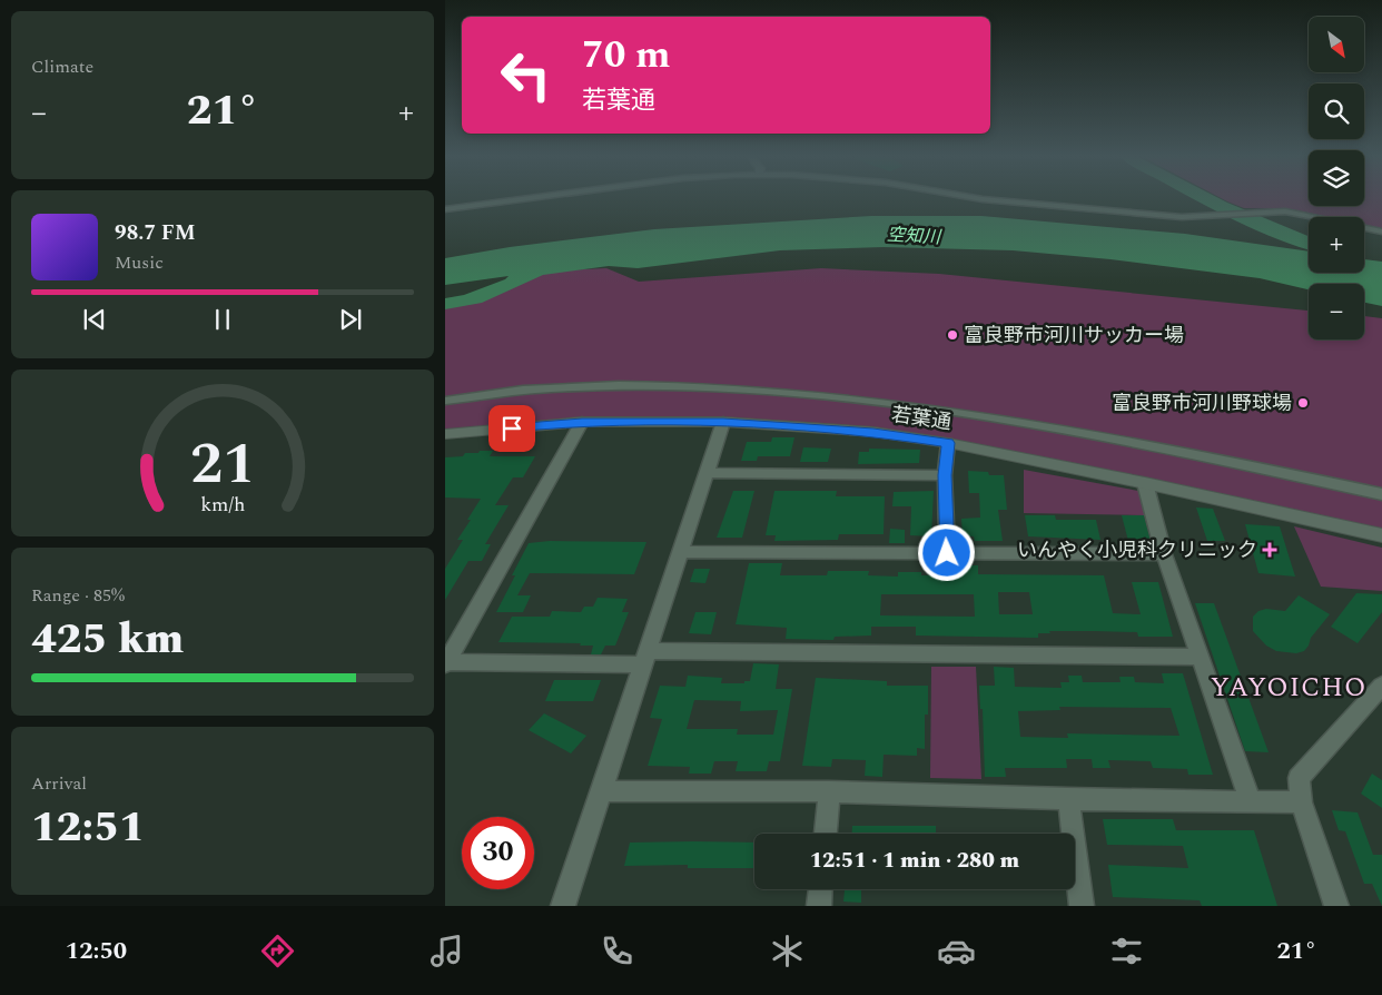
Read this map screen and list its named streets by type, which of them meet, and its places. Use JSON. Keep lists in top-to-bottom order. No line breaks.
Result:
{"streets":{"street":["若葉通"]},"districts":["YAYOICHO"],"water":["空知川"],"places":{"other":["富良野市河川サッカー場","富良野市河川野球場"],"health":["いんやく小児科クリニック"]},"north":"bottom right","page":{"tile":["Climate",["Range · 85%","425 km"],["Arrival","12:51"]],"map_buttons":["+","−"],"turn":["70 m","若葉通"],"heat":["−","21°","+"],"song":["98.7 FM","Music"],"limit":"30","trip":"12:51 · 1 min · 280 m","tabs":["12:50","21°"],"gauge":["21","km/h"]}}
